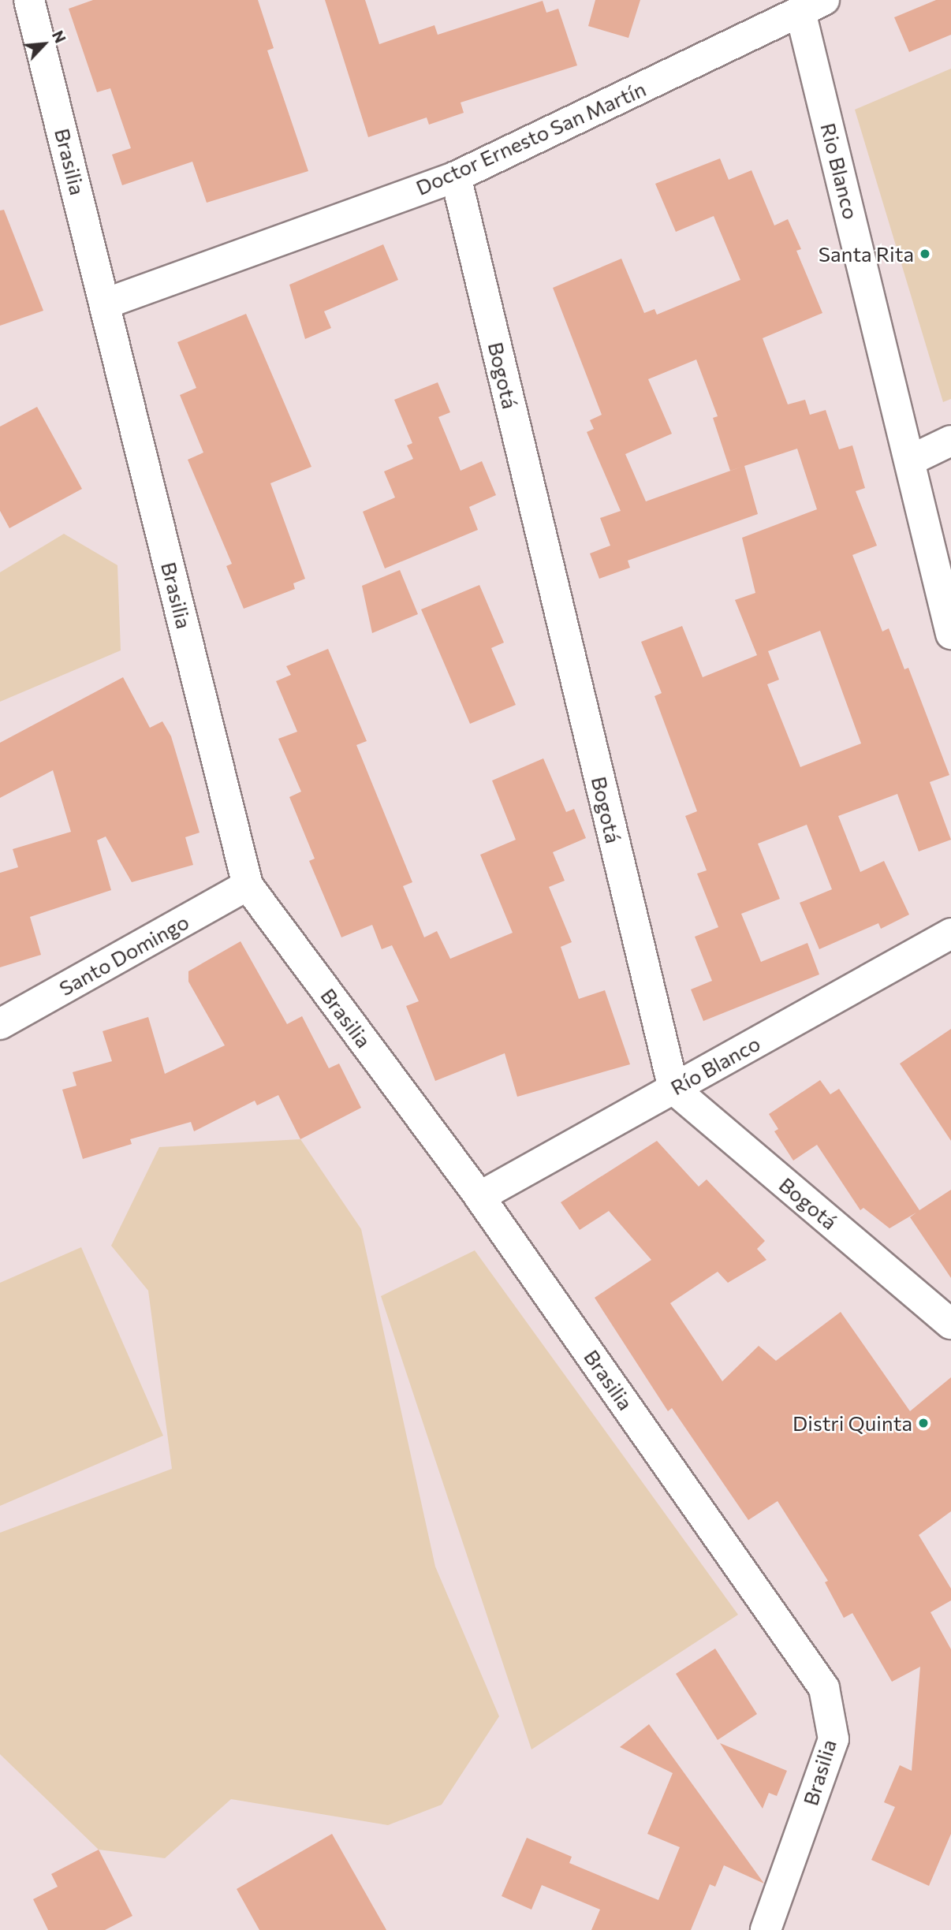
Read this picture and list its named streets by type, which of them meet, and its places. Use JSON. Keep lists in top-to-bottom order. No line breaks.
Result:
{"streets":{"street":["Doctor Ernesto San Martín","Brasilia","Rio Blanco","Bogotá","Santo Domingo","Río Blanco"]},"crossings":[["Doctor Ernesto San Martín","Brasilia"],["Doctor Ernesto San Martín","Rio Blanco"],["Doctor Ernesto San Martín","Bogotá"],["Brasilia","Santo Domingo"],["Brasilia","Río Blanco"],["Bogotá","Río Blanco"]],"places":["Santa Rita","Distri Quinta"],"north":"top right"}
